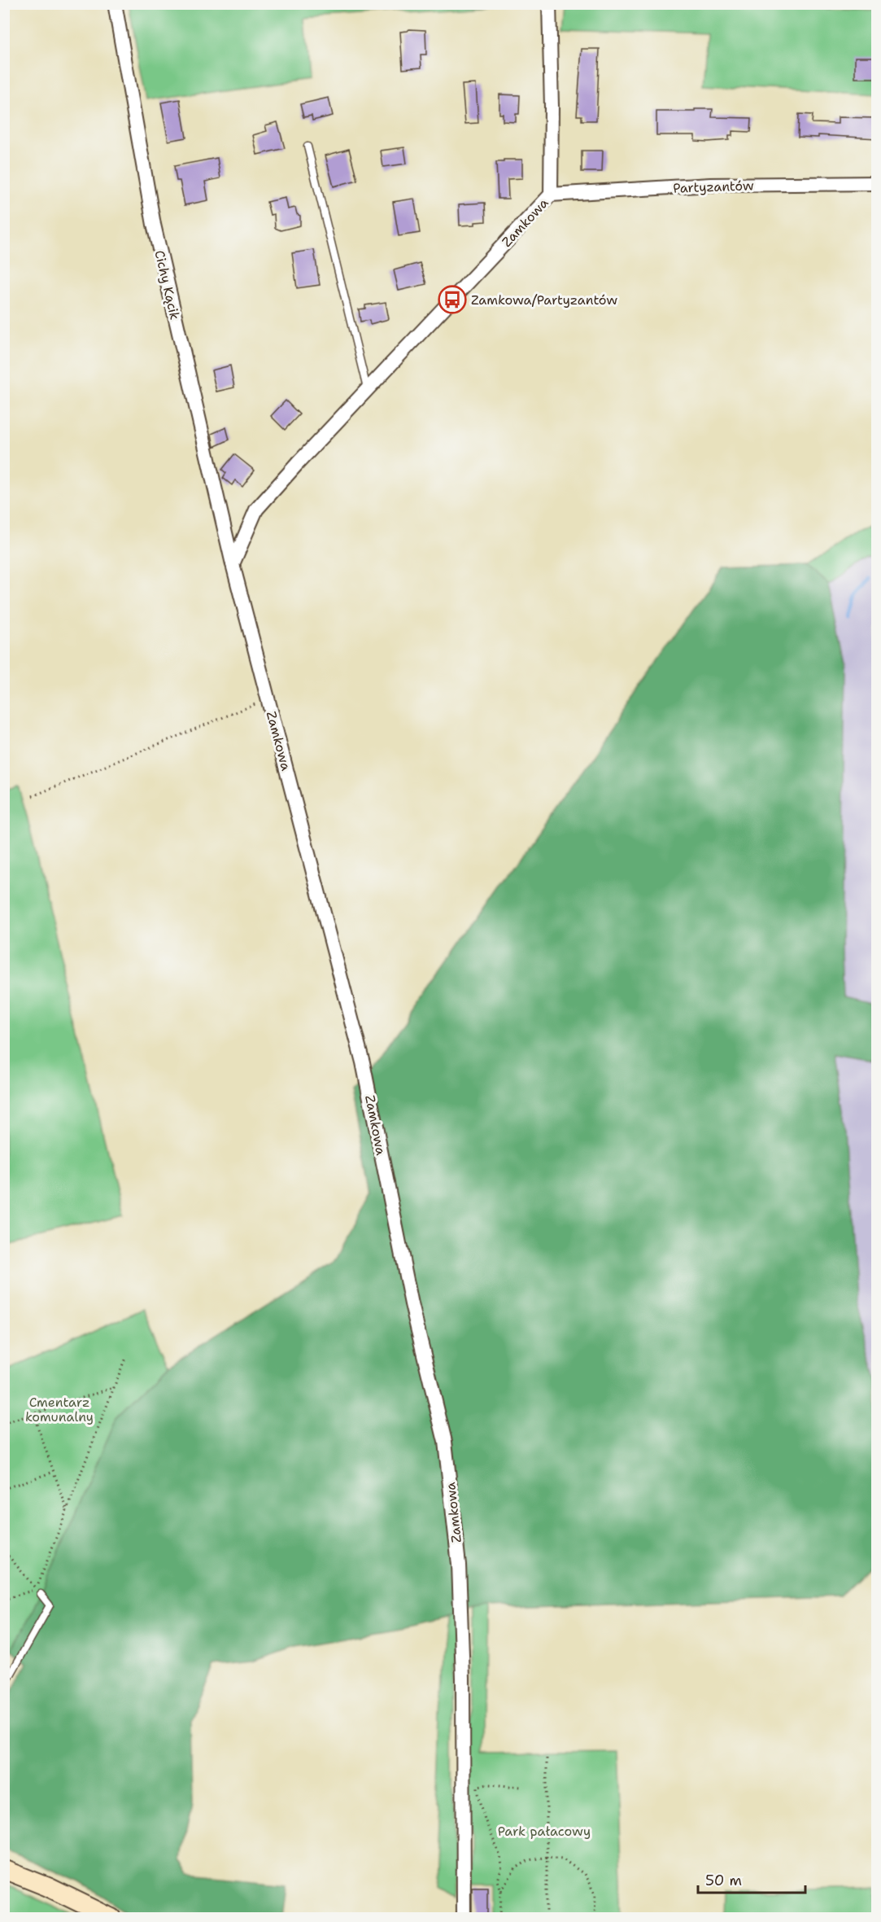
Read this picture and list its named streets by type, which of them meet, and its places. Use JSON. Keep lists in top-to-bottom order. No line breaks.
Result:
{"streets":{"street":["Partyzantów","Zamkowa","Cichy Kącik"]},"crossings":[["Partyzantów","Zamkowa"],["Zamkowa","Cichy Kącik"]],"parks":["Cmentarz komunalny","Park pałacowy"],"places":{"bus stop":["Zamkowa/Partyzantów"]},"scale_bar":"50 m"}
